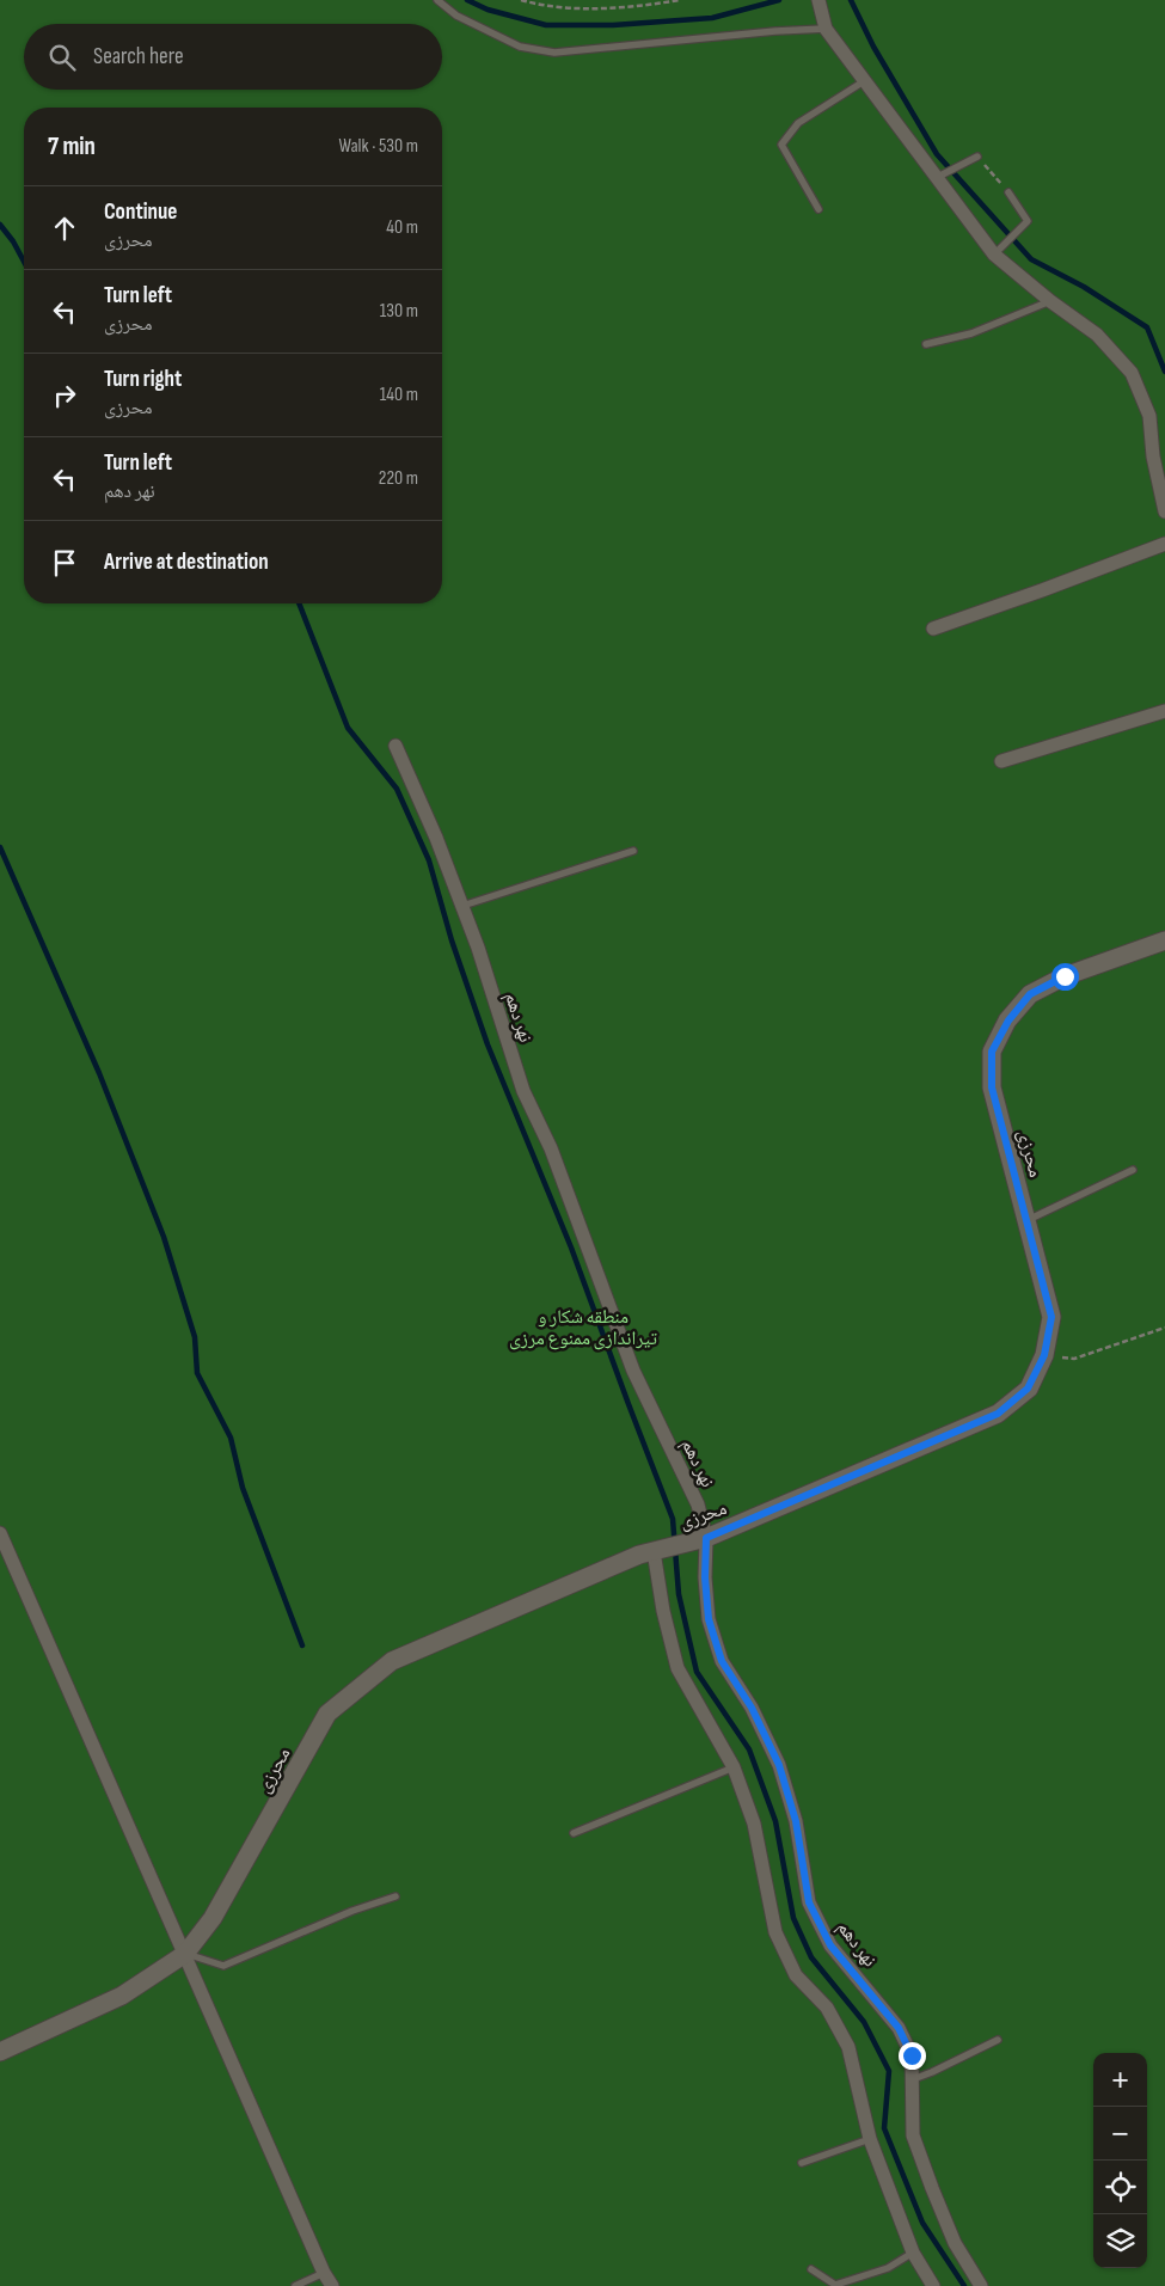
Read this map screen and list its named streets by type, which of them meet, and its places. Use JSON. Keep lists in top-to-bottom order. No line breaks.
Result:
{"streets":{"street":["نهر دهم","محرزی"]},"crossings":[["نهر دهم","محرزی"]],"parks":["منطقه شکار و تیراندازی ممنوع مرزی"],"page":{"search":"Search here","heading":["7 min","Walk · 530 m"],"list":[["Continue","محرزی","40 m"],["Turn left","محرزی","130 m"],["Turn right","محرزی","140 m"],["Turn left","نهر دهم","220 m"],"Arrive at destination"],"map_buttons":["+","−"]}}
